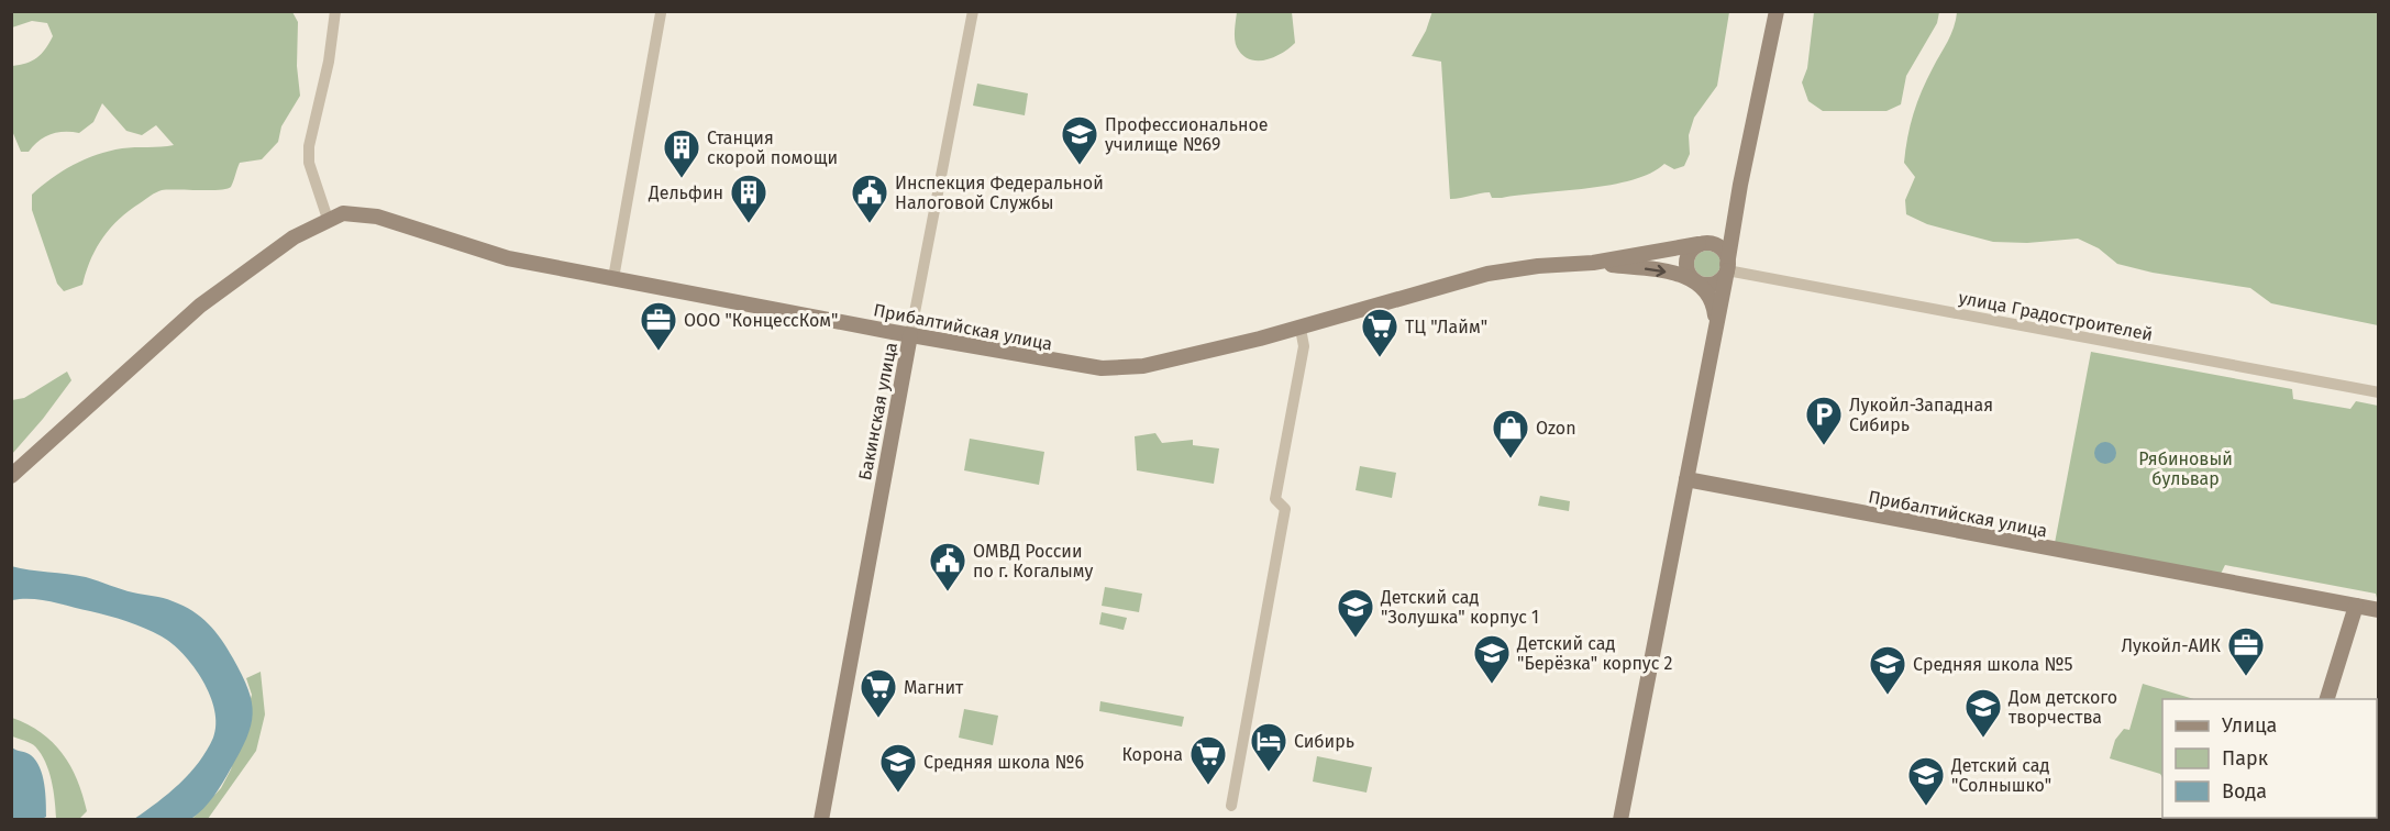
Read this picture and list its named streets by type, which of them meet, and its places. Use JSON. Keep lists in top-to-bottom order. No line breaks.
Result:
{"streets":{"street":["улица Градостроителей","Прибалтийская улица","Бакинская улица"]},"crossings":[["улица Градостроителей","Прибалтийская улица"],["Прибалтийская улица","Бакинская улица"]],"parks":["Рябиновый бульвар"],"places":{"school or university":["Профессиональное училище №69","Детский сад \"Золушка\" корпус 1","Детский сад \"Берёзка\" корпус 2","Средняя школа №5","Дом детского творчества","Средняя школа №6","Детский сад \"Солнышко\""],"building":["Станция скорой помощи","Дельфин"],"public building":["Инспекция Федеральной Налоговой Службы","ОМВД России по г. Когалыму"],"office":["ООО \"КонцессКом\"","Лукойл-АИК"],"supermarket":["ТЦ \"Лайм\"","Магнит","Корона"],"parking":["Лукойл-Западная Сибирь"],"shop":["Ozon"],"hotel":["Сибирь"]},"legend":["Улица","Парк","Вода"]}
